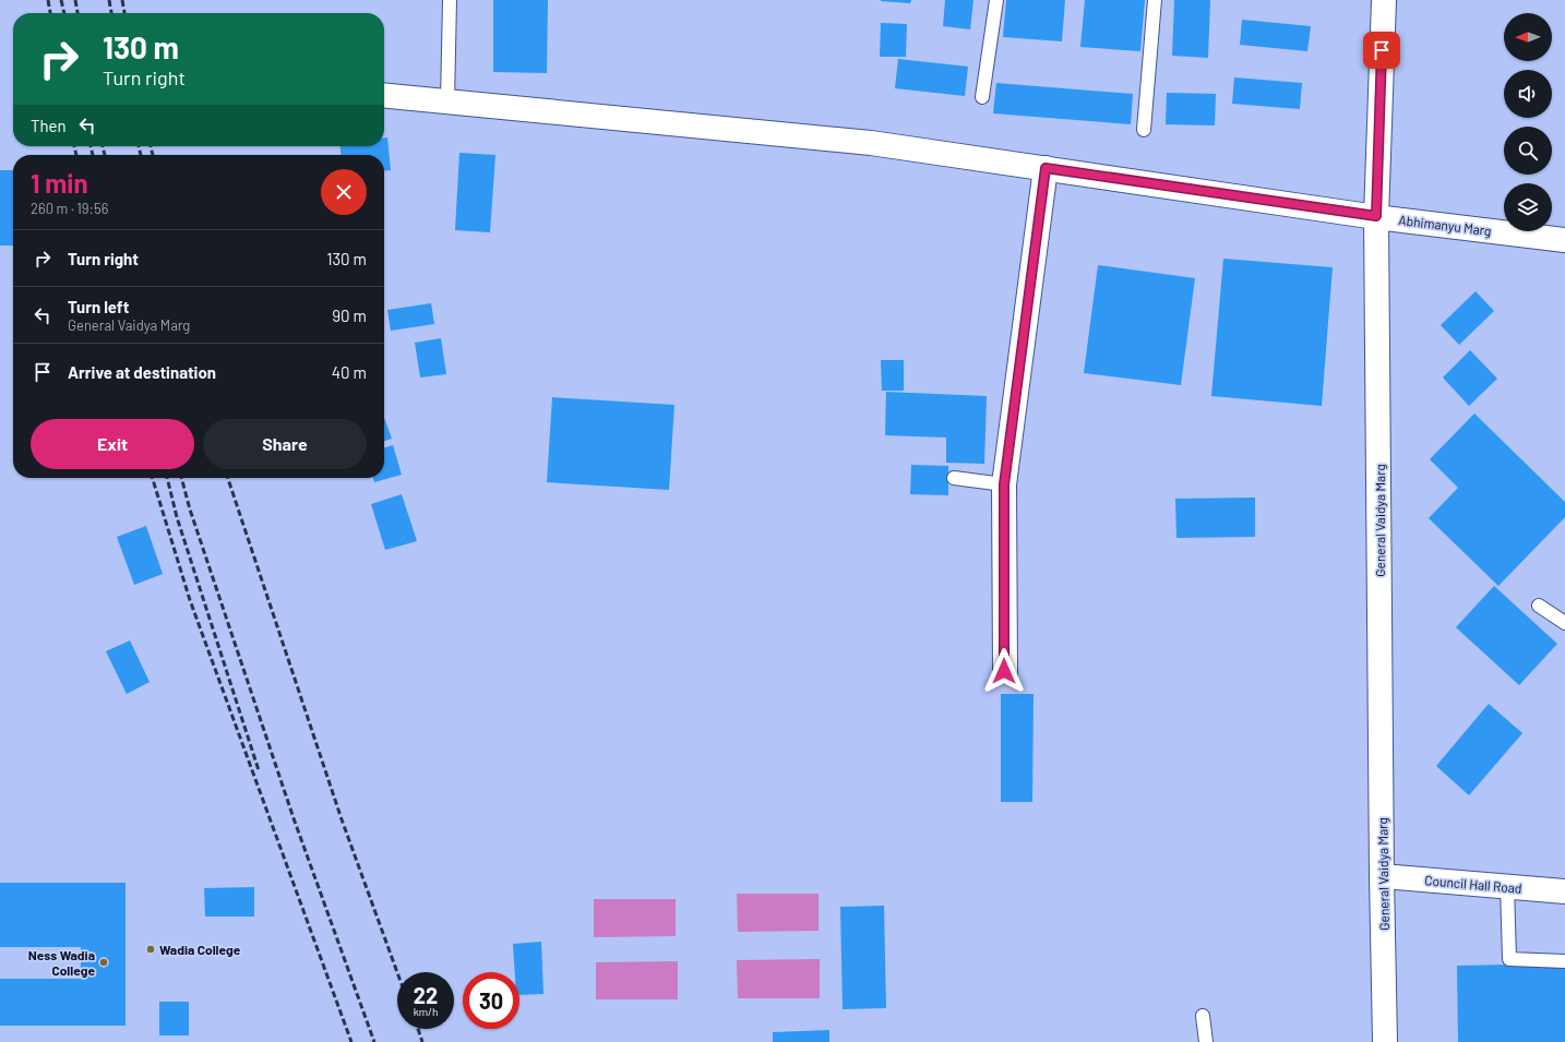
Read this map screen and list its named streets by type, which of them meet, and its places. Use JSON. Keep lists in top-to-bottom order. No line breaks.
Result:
{"streets":{"street":["Abhimanyu Marg","General Vaidya Marg","Council Hall Road"]},"crossings":[["Abhimanyu Marg","General Vaidya Marg"],["General Vaidya Marg","Council Hall Road"]],"places":["Wadia College","Ness Wadia College"],"north":"left","page":{"turn":["130 m","Turn right"],"then":"Then","heading":["1 min","260 m · 19:56"],"list":[{"name":"Turn right","value":"130 m"},{"name":"Turn left","note":"General Vaidya Marg","value":"90 m"},{"name":"Arrive at destination","value":"40 m"}],"buttons":["Exit","Share"],"speed":"22 km/h","limit":"30"}}
